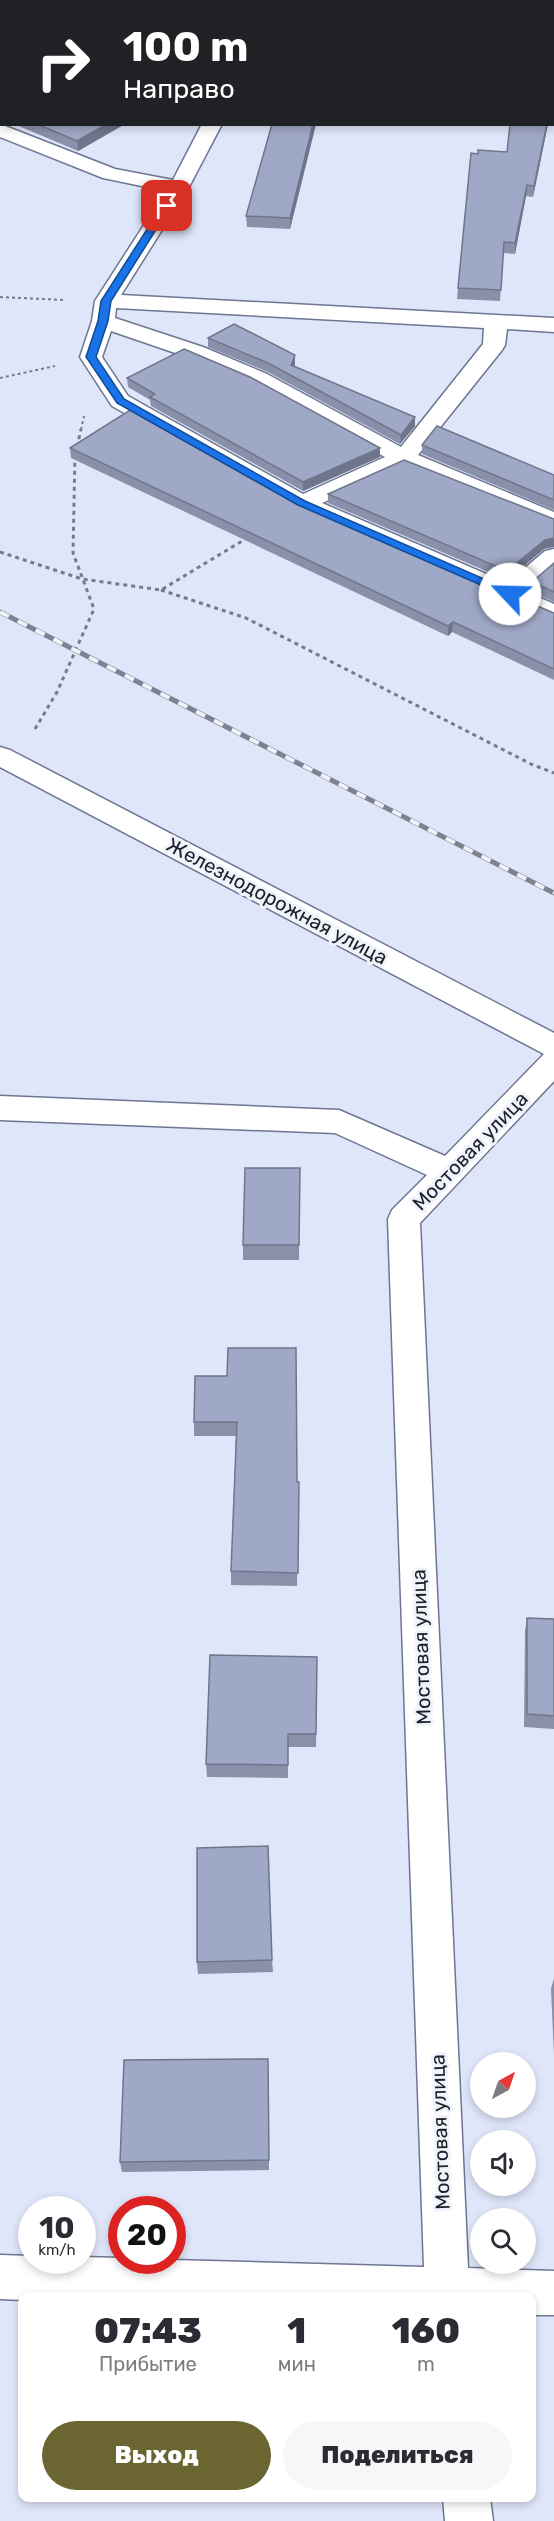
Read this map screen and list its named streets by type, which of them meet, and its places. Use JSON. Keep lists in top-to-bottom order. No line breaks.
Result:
{"streets":{"street":["Железнодорожная улица","Мостовая улица"]},"north":"top right","page":{"turn":["100 m","Направо"],"speed":"10 km/h","limit":"20","eta":["07:43","Прибытие","1","мин","160","m"],"buttons":["Выход","Поделиться"]}}
